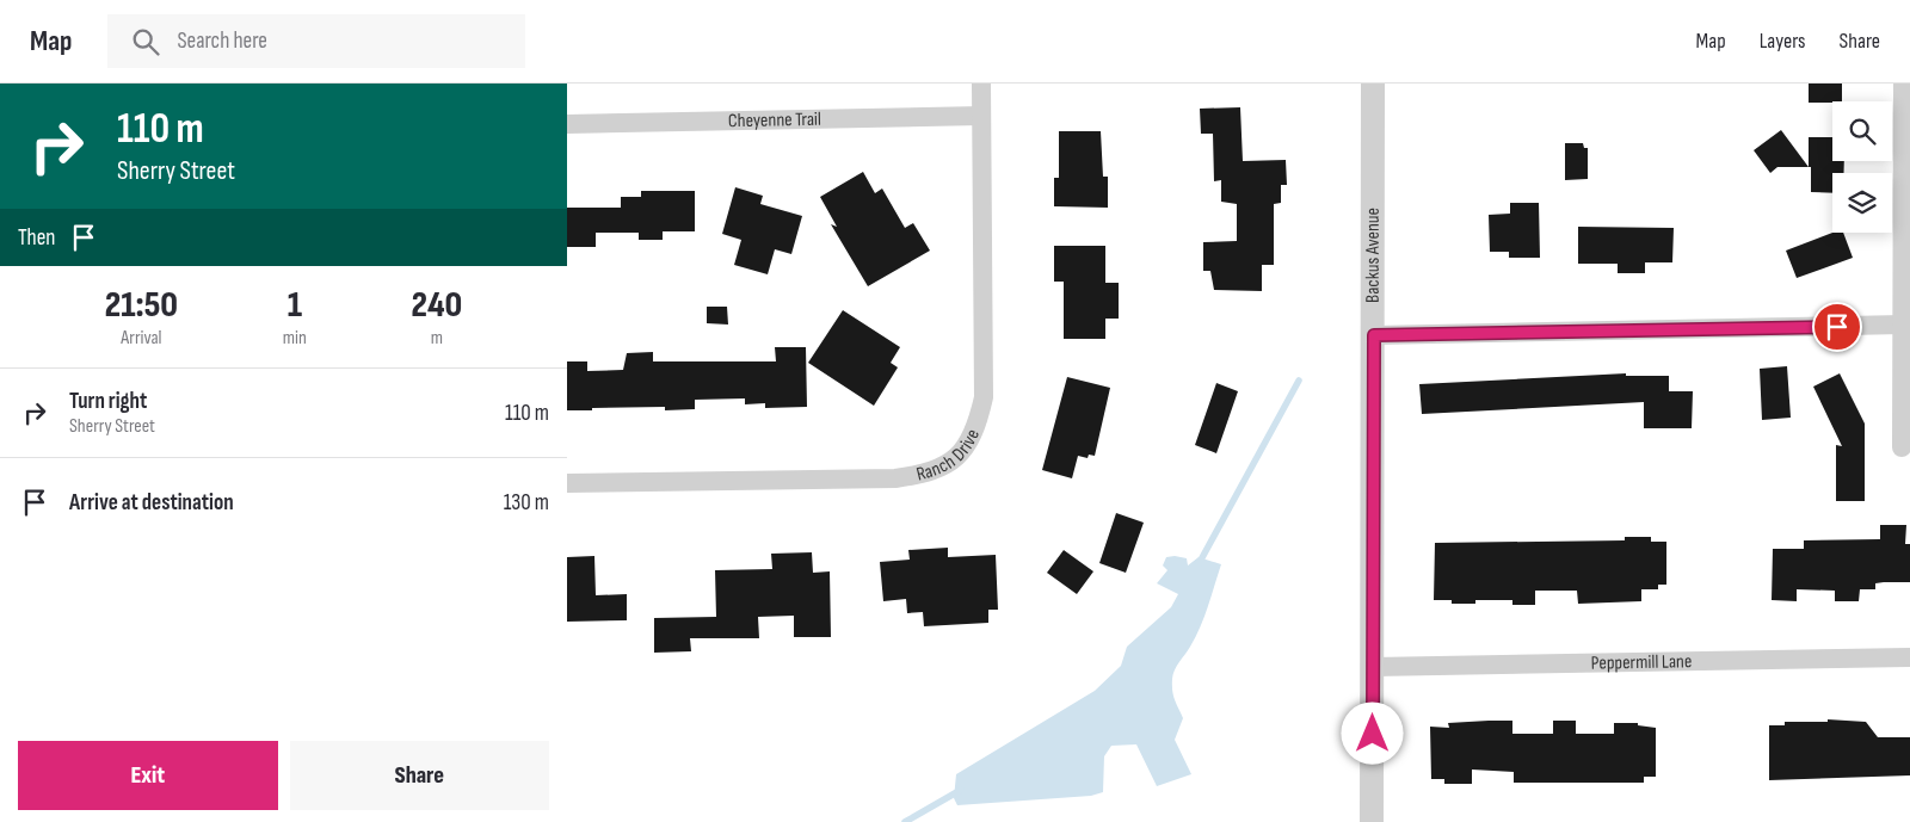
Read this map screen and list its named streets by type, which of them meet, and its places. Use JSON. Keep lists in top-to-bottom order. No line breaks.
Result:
{"streets":{"street":["Cheyenne Trail","Backus Avenue","Ranch Drive","Peppermill Lane"]},"crossings":[["Cheyenne Trail","Ranch Drive"],["Backus Avenue","Peppermill Lane"]],"page":{"header":"Map","search":"Search here","nav":["Map","Layers","Share"],"turn":["110 m","Sherry Street"],"then":"Then","eta":["21:50","Arrival","1","min","240","m"],"list":[{"name":"Turn right","note":"Sherry Street","value":"110 m"},{"name":"Arrive at destination","value":"130 m"}],"buttons":["Exit","Share"]}}
